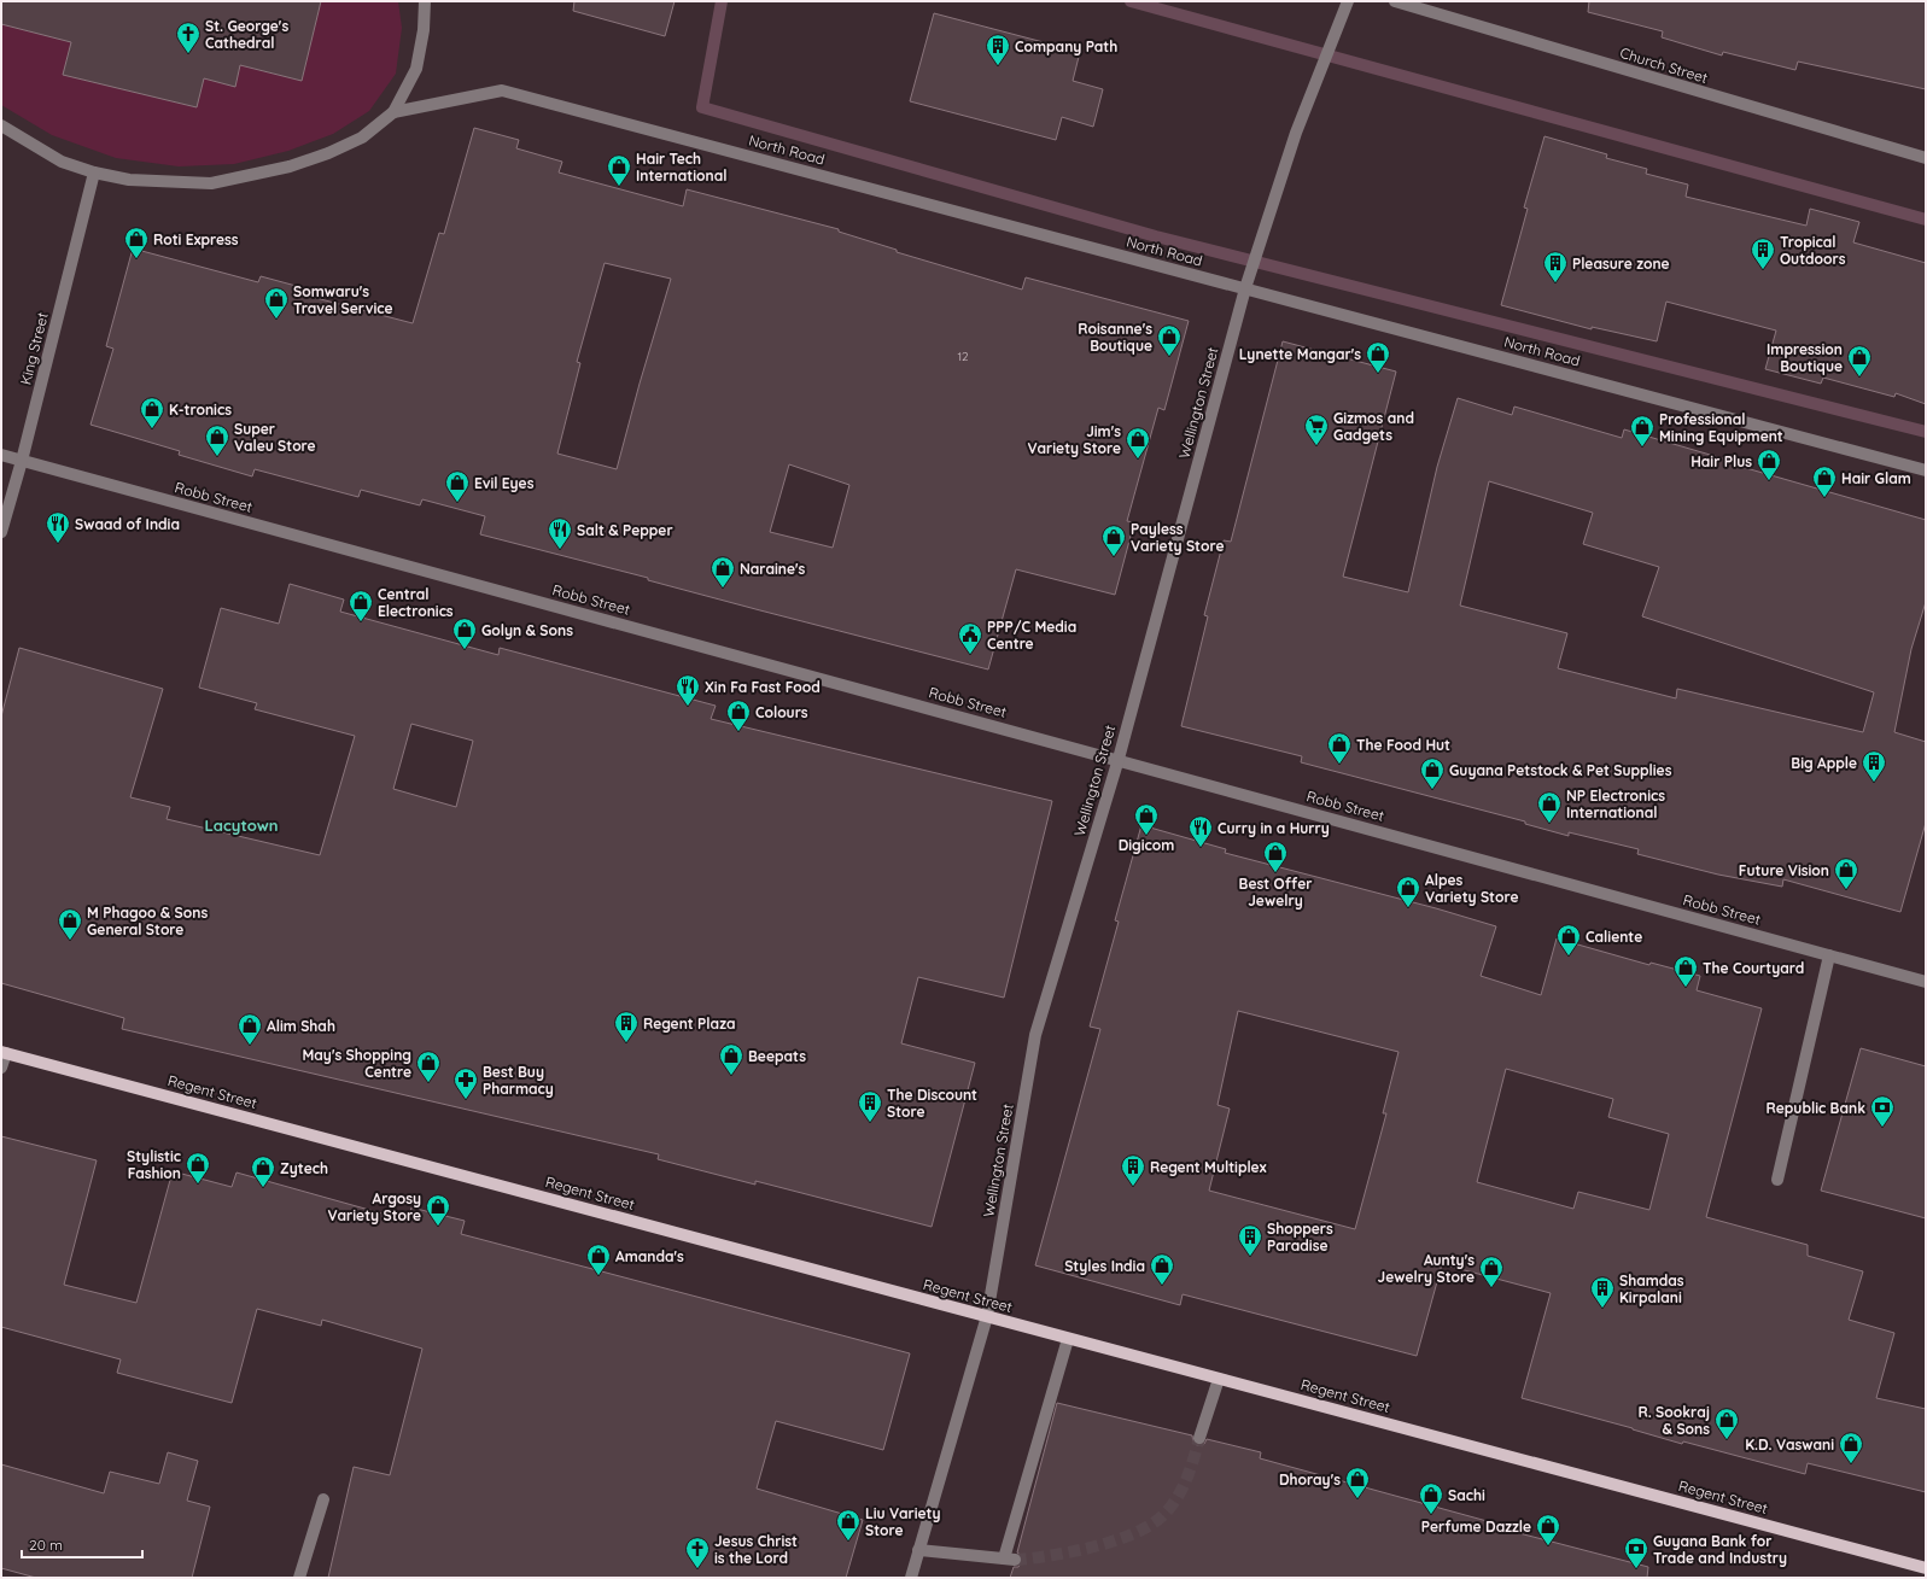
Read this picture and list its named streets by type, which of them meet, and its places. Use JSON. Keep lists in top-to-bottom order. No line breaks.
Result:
{"streets":{"main road":["Regent Street"],"street":["Church Street","North Road","King Street","Wellington Street","Robb Street"]},"crossings":[["North Road","Wellington Street"],["King Street","Robb Street"],["Wellington Street","Robb Street"],["Wellington Street","Regent Street"]],"districts":["Lacytown"],"places":{"church":["St. George's Cathedral","Jesus Christ is the Lord"],"building":["Company Path","Tropical Outdoors","Pleasure zone","Big Apple","Regent Plaza","The Discount Store","Regent Multiplex","Shoppers Paradise","Shamdas Kirpalani"],"shop":["Hair Tech International","Roti Express","Somwaru's Travel Service","Roisanne's Boutique","Lynette Mangar's","Impression Boutique","K-tronics","Professional Mining Equipment","Super Valeu Store","Jim's Variety Store","Hair Plus","Hair Glam","Evil Eyes","Payless Variety Store","Naraine's","Central Electronics","Golyn & Sons","Colours","The Food Hut","Guyana Petstock & Pet Supplies","NP Electronics International","Digicom","Best Offer Jewelry","Future Vision","Alpes Variety Store","M Phagoo & Sons General Store","Caliente","The Courtyard","Alim Shah","Beepats","May's Shopping Centre","Stylistic Fashion","Zytech","Argosy Variety Store","Amanda's","Styles India","Aunty's Jewelry Store","R. Sookraj & Sons","K.D. Vaswani","Dhoray's","Sachi","Liu Variety Store","Perfume Dazzle"],"supermarket":["Gizmos and Gadgets"],"restaurant":["Swaad of India","Salt & Pepper","Xin Fa Fast Food","Curry in a Hurry"],"public building":["PPP/C Media Centre"],"pharmacy":["Best Buy Pharmacy"],"bank":["Republic Bank","Guyana Bank for Trade and Industry"]},"house_numbers":["12"],"scale_bar":"20 m"}
